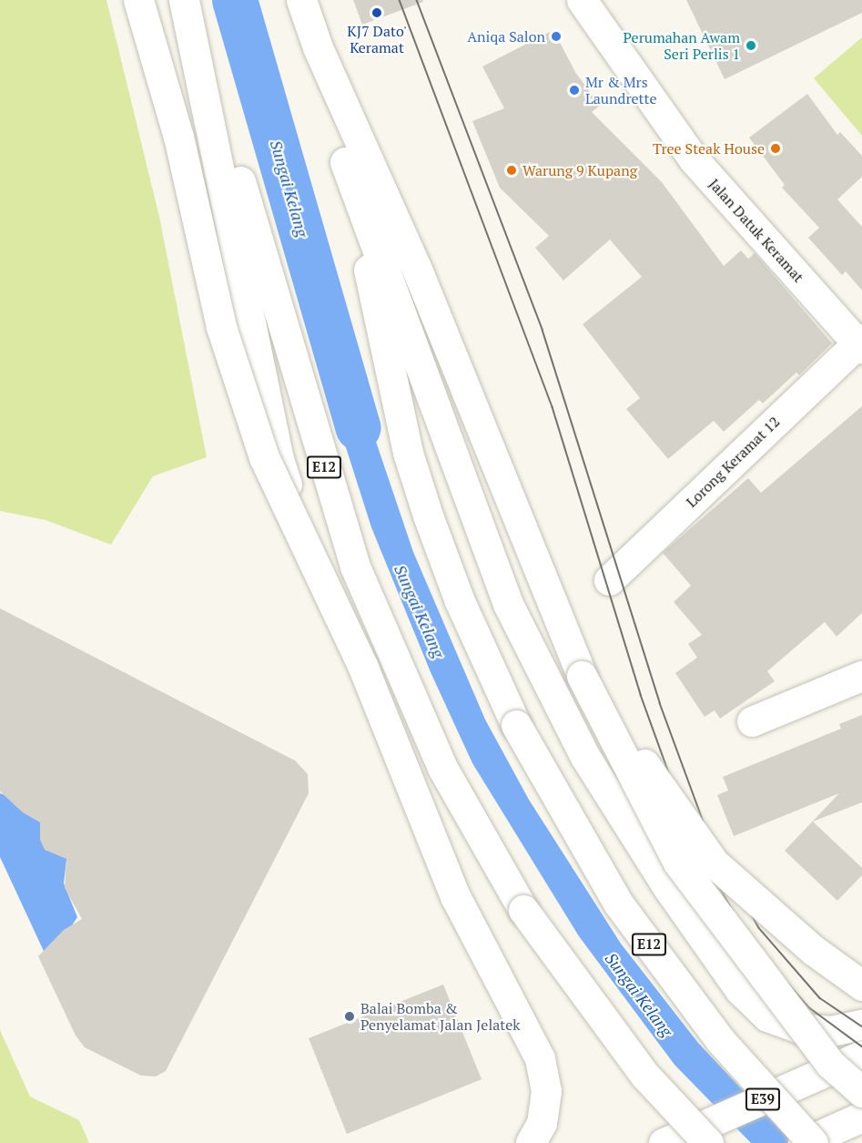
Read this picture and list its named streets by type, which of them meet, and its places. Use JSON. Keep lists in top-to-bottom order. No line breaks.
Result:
{"streets":{"main road":["Jalan Datuk Keramat","Lorong Keramat 12","E12","E39"]},"crossings":[["Jalan Datuk Keramat","Lorong Keramat 12"]],"water":["Sungai Kelang"],"places":["KJ7 Dato' Keramat","Aniqa Salon","Perumahan Awam Seri Perlis 1","Mr & Mrs Laundrette","Tree Steak House","Warung 9 Kupang","Balai Bomba & Penyelamat Jalan Jelatek"]}
